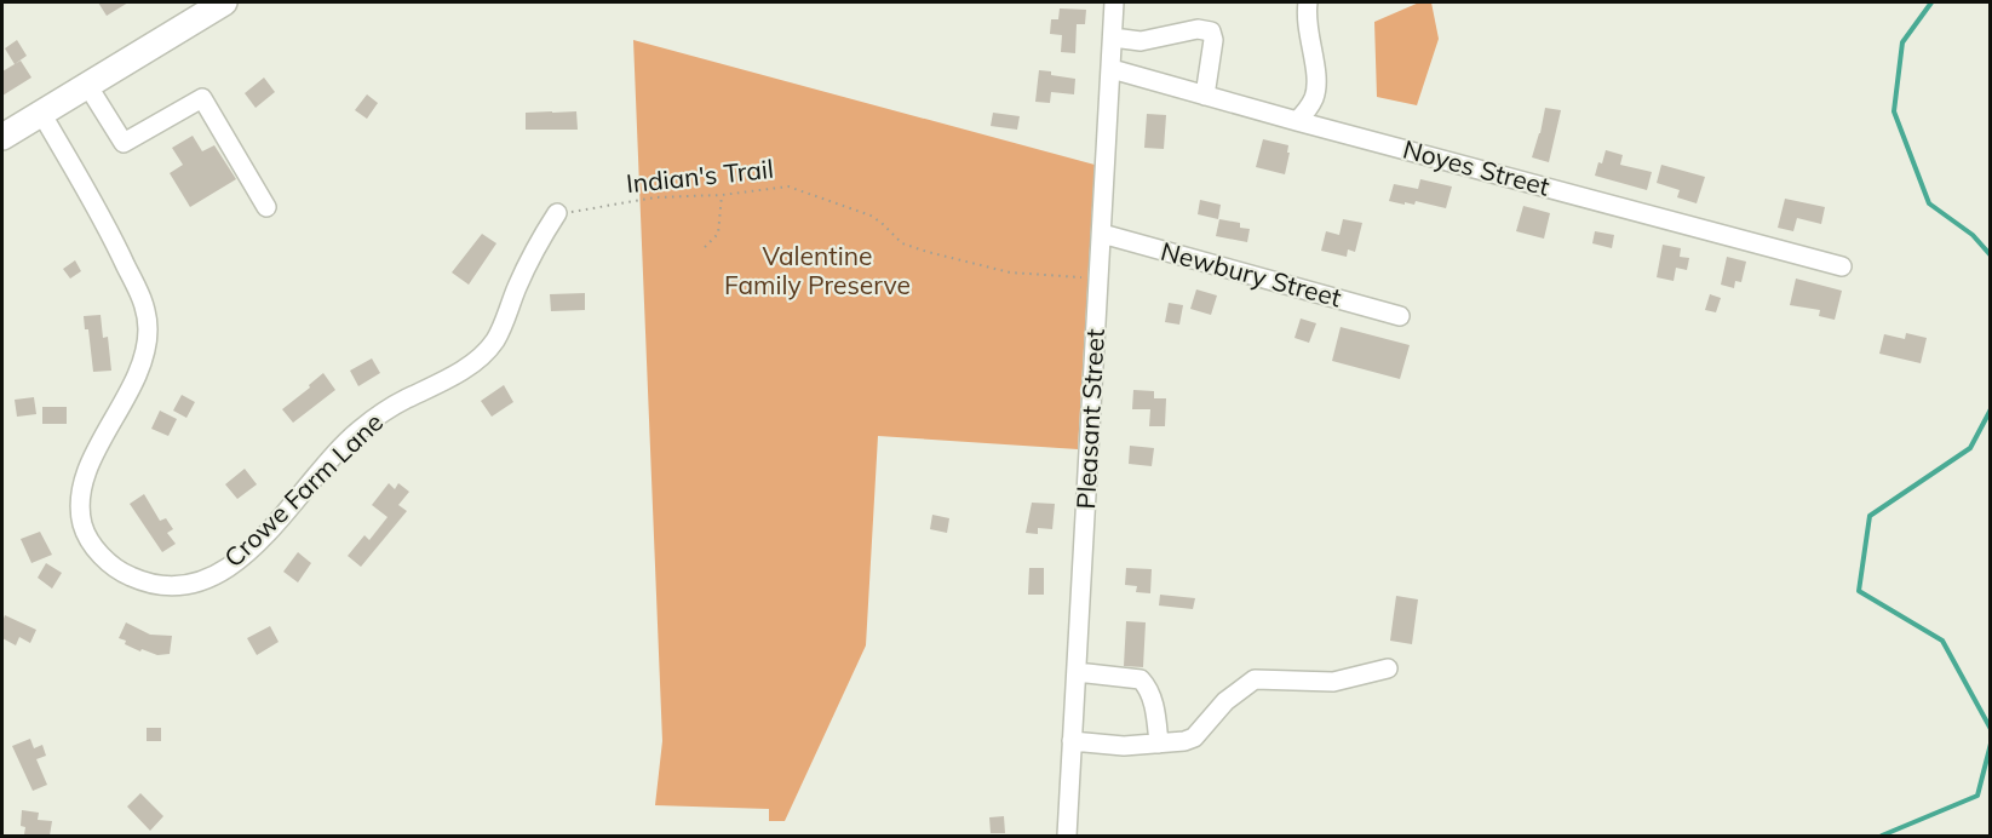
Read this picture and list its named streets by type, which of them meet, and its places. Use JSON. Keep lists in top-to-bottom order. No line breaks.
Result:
{"streets":{"street":["Noyes Street","Newbury Street","Pleasant Street","Crowe Farm Lane"],"path":["Indian's Trail"]},"crossings":[["Noyes Street","Pleasant Street"],["Indian's Trail","Crowe Farm Lane"],["Newbury Street","Pleasant Street"]],"parks":["Valentine Family Preserve"]}
